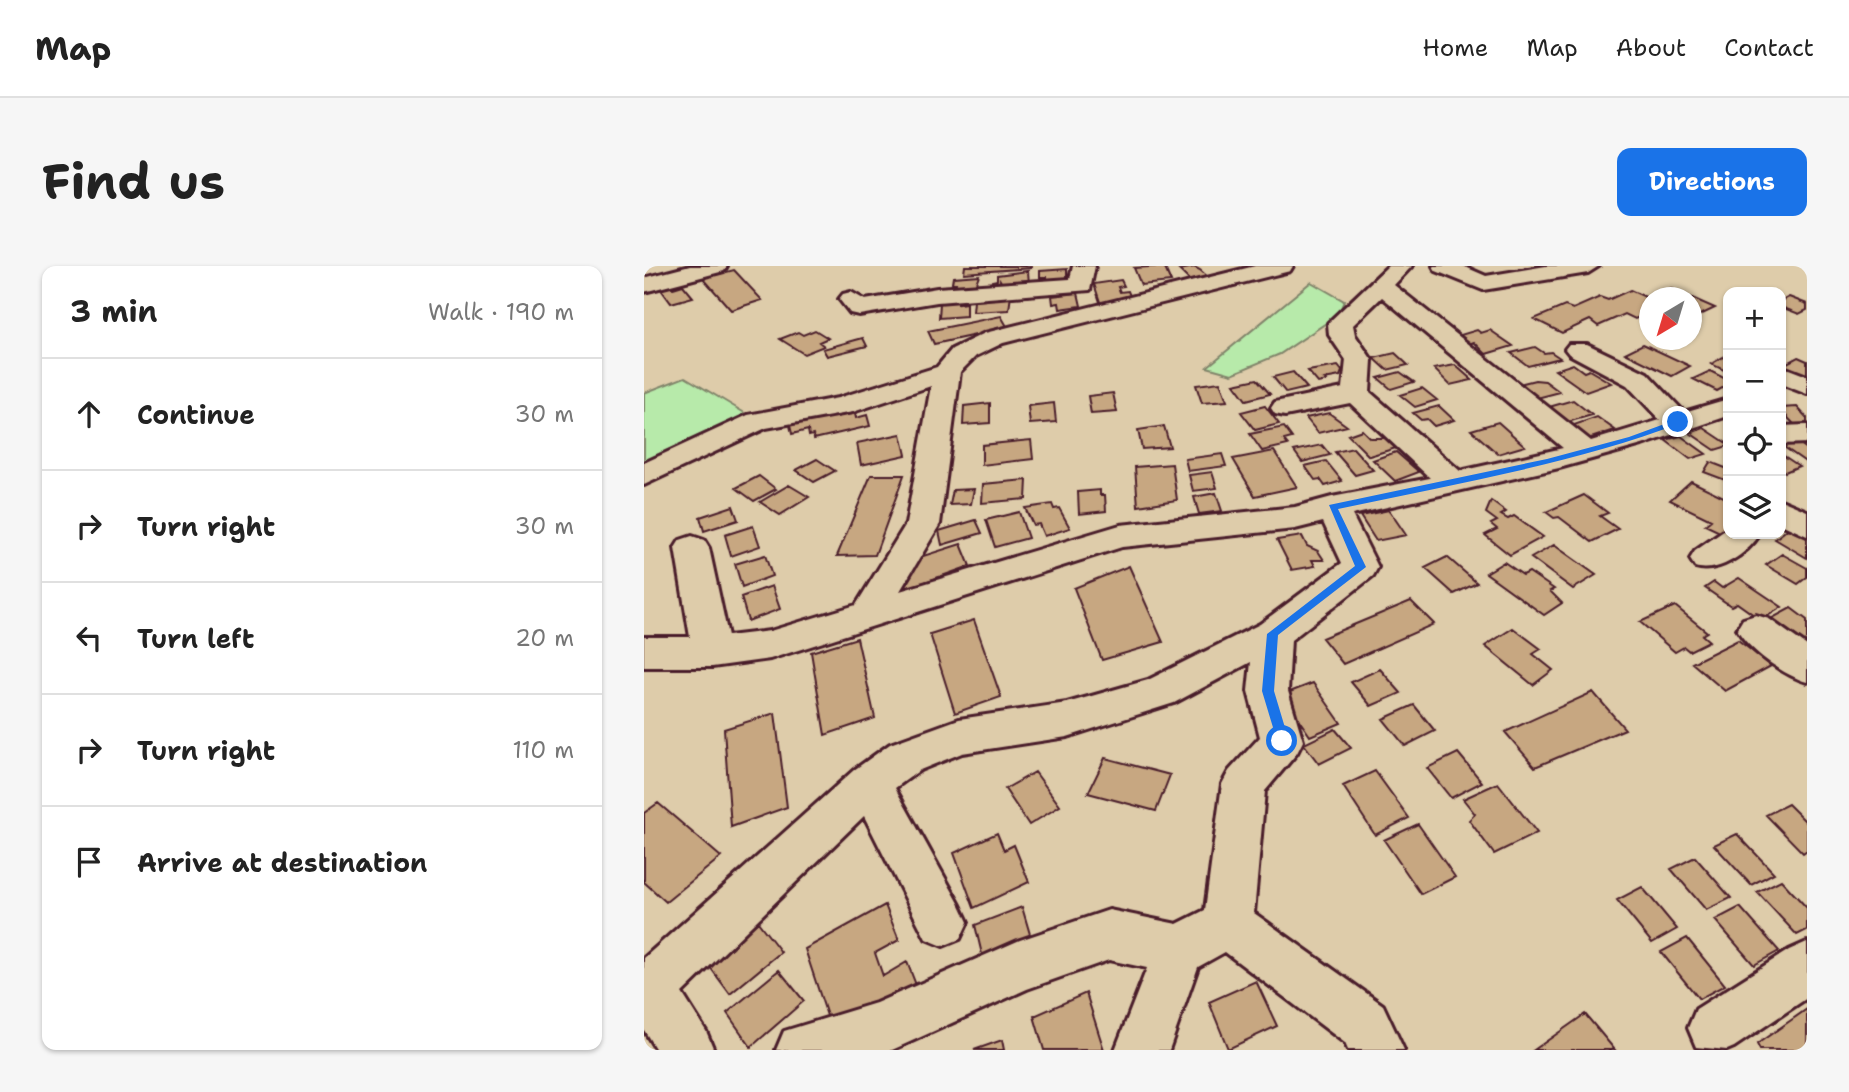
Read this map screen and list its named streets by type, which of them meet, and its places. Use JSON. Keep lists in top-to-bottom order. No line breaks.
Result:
{"north":"bottom left","page":{"header":"Map","nav":["Home","Map","About","Contact"],"buttons":"Directions","title":"Find us","heading":["3 min","Walk · 190 m"],"map_buttons":["+","−"],"list":[["Continue","30 m"],["Turn right","30 m"],["Turn left","20 m"],["Turn right","110 m"],"Arrive at destination"]}}
